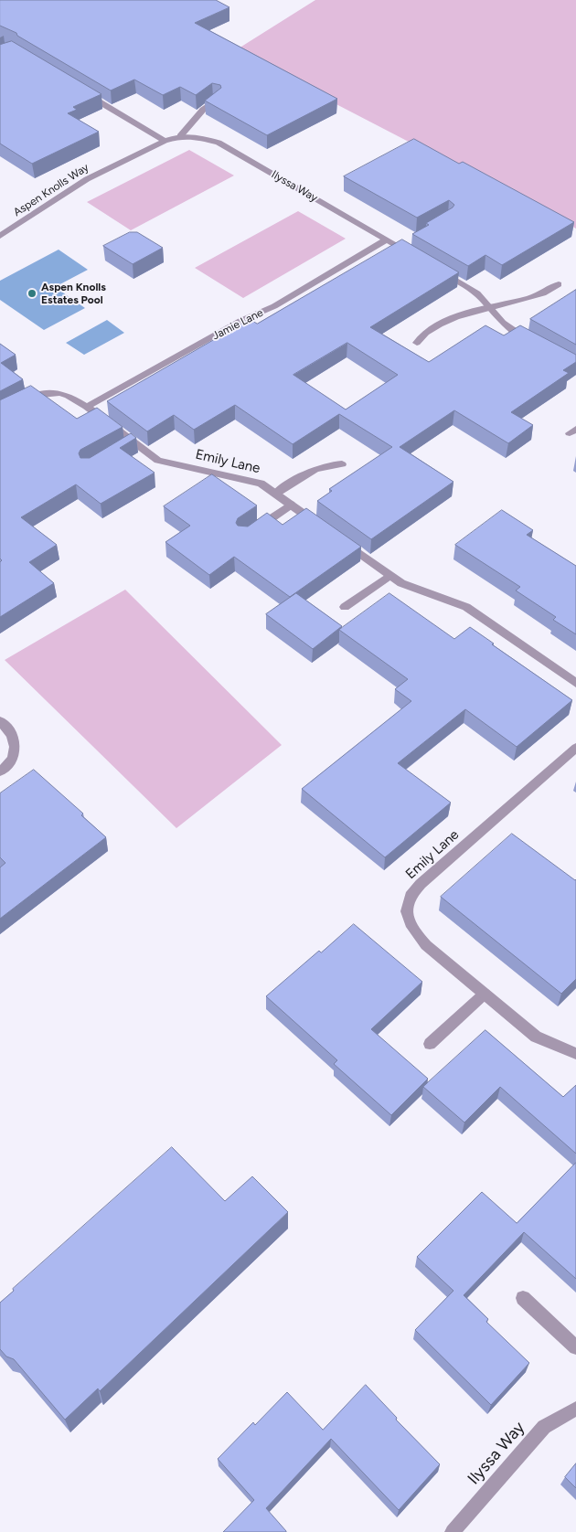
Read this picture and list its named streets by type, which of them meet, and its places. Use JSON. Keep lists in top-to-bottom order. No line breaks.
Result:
{"streets":{"street":["Ilyssa Way","Aspen Knolls Way","Jamie Lane","Emily Lane"]},"crossings":[["Ilyssa Way","Aspen Knolls Way"],["Ilyssa Way","Jamie Lane"],["Jamie Lane","Emily Lane"]],"places":["Aspen Knolls Estates Pool"]}
